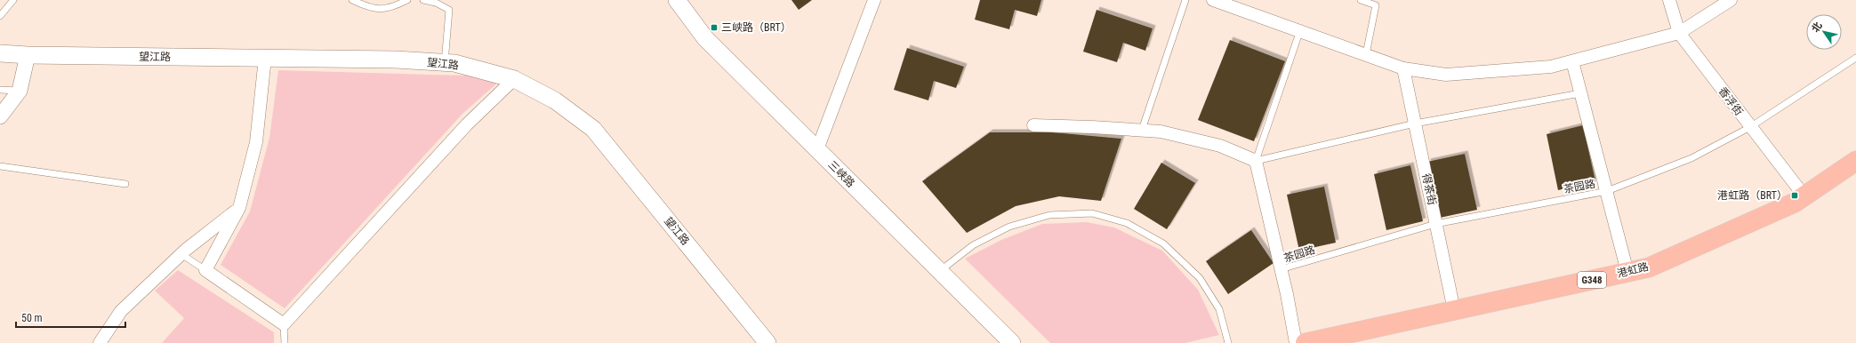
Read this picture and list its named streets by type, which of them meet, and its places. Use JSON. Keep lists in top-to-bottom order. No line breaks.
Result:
{"streets":{"highway":["港虹路","G348"],"main road":["望江路","三峡路"],"street":["香浮街","得茶街"],"lane":["茶园路"]},"crossings":[["香浮街","茶园路"],["香浮街","港虹路"],["茶园路","得茶街"],["得茶街","港虹路"]],"places":{"transit":["三峡路（BRT）","港虹路（BRT）"]},"scale_bar":"50 m","north":"top left"}
